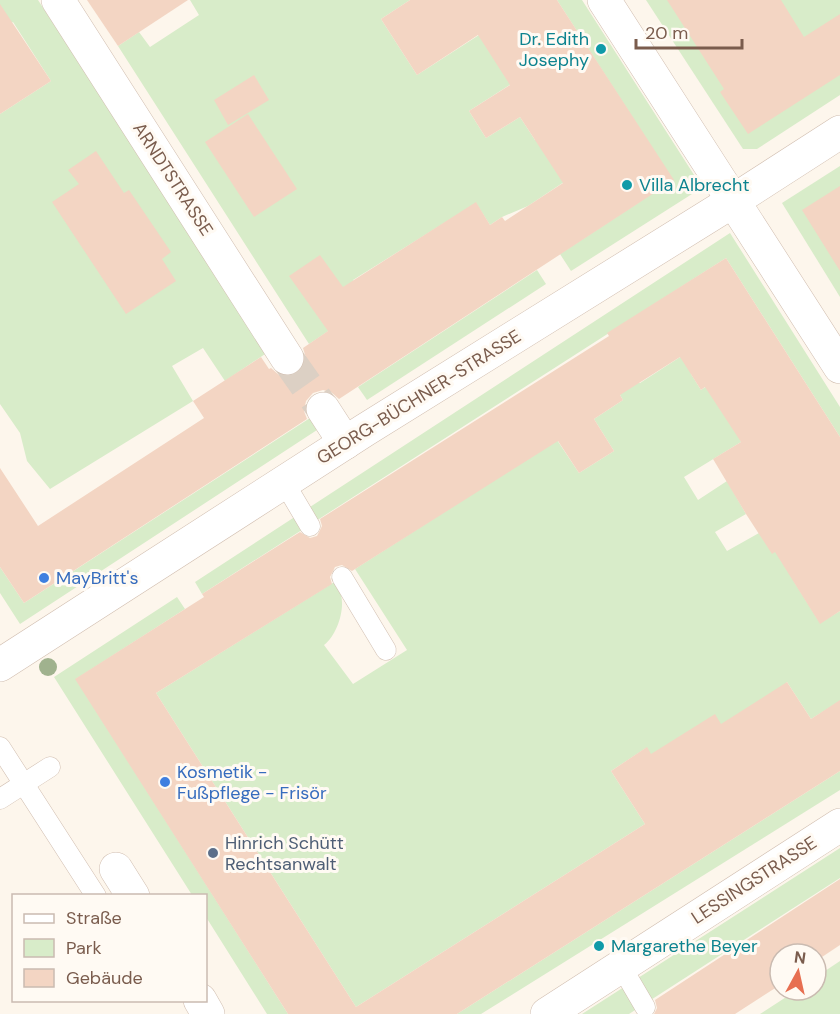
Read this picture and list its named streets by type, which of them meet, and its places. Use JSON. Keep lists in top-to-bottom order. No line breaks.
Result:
{"streets":{"street":["ARNDTSTRASSE","GEORG-BÜCHNER-STRASSE","LESSINGSTRASSE"]},"places":["Dr. Edith Josephy","Villa Albrecht","MayBritt's","Kosmetik - Fußpflege - Frisör","Hinrich Schütt Rechtsanwalt","Margarethe Beyer"],"legend":["Straße","Park","Gebäude"],"scale_bar":"20 m","north":"top"}
